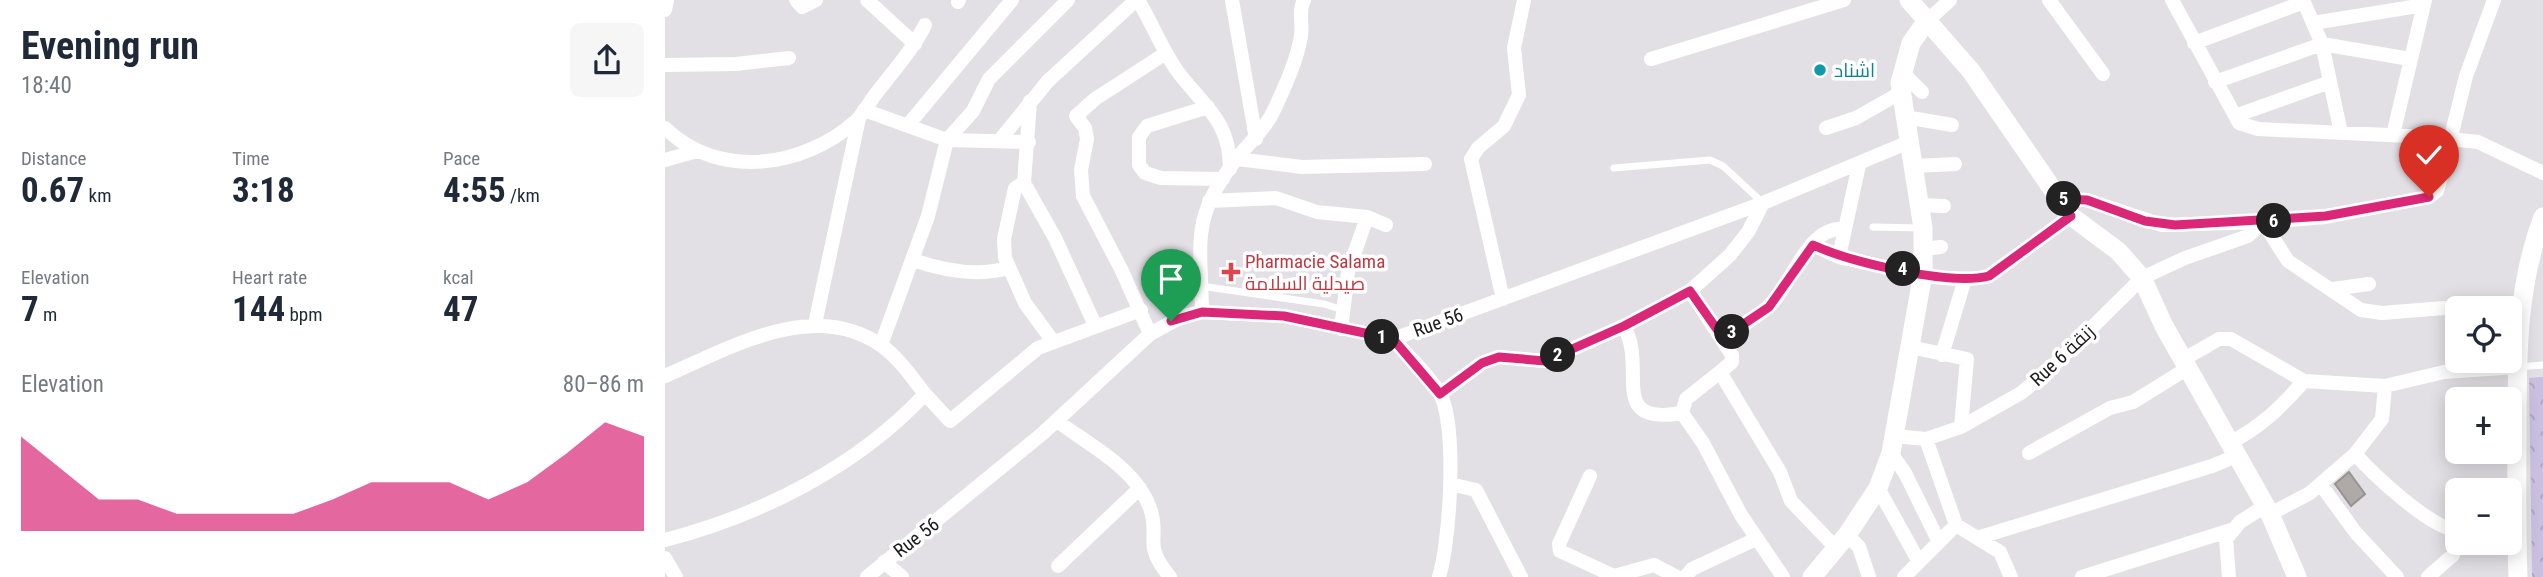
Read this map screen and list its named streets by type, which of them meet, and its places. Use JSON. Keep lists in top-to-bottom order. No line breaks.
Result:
{"streets":{"street":["Rue 56","Rue 6 زنقة"]},"places":{"other":["اشناد"],"health":["Pharmacie Salama صيدلية السلامة"]},"page":{"heading":["Evening run","18:40"],"stats":[["Distance","0.67 km"],["Time","3:18"],["Pace","4:55 /km"],["Elevation","7 m"],["Heart rate","144 bpm"],["kcal","47"]],"pins":["5","6","4","3","1","2"],"map_buttons":["+","−"],"chart":["Elevation","80–86 m"]}}
